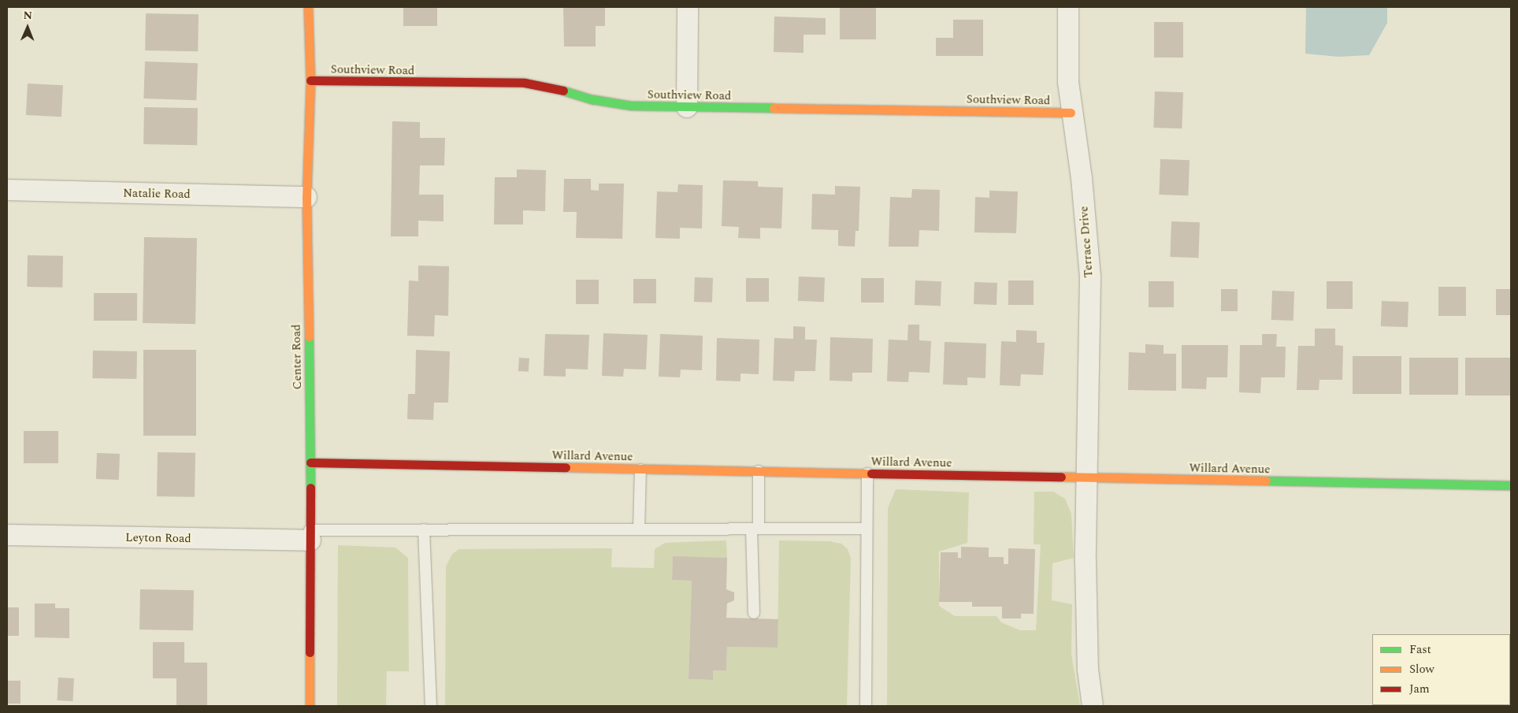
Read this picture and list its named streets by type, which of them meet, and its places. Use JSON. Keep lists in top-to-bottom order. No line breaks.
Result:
{"streets":{"street":["Southview Road","Natalie Road","Terrace Drive","Center Road","Willard Avenue","Leyton Road"]},"crossings":[["Southview Road","Terrace Drive"],["Southview Road","Center Road"],["Natalie Road","Center Road"],["Terrace Drive","Willard Avenue"],["Center Road","Willard Avenue"],["Center Road","Leyton Road"]],"legend":["Fast","Slow","Jam"],"north":"top"}
